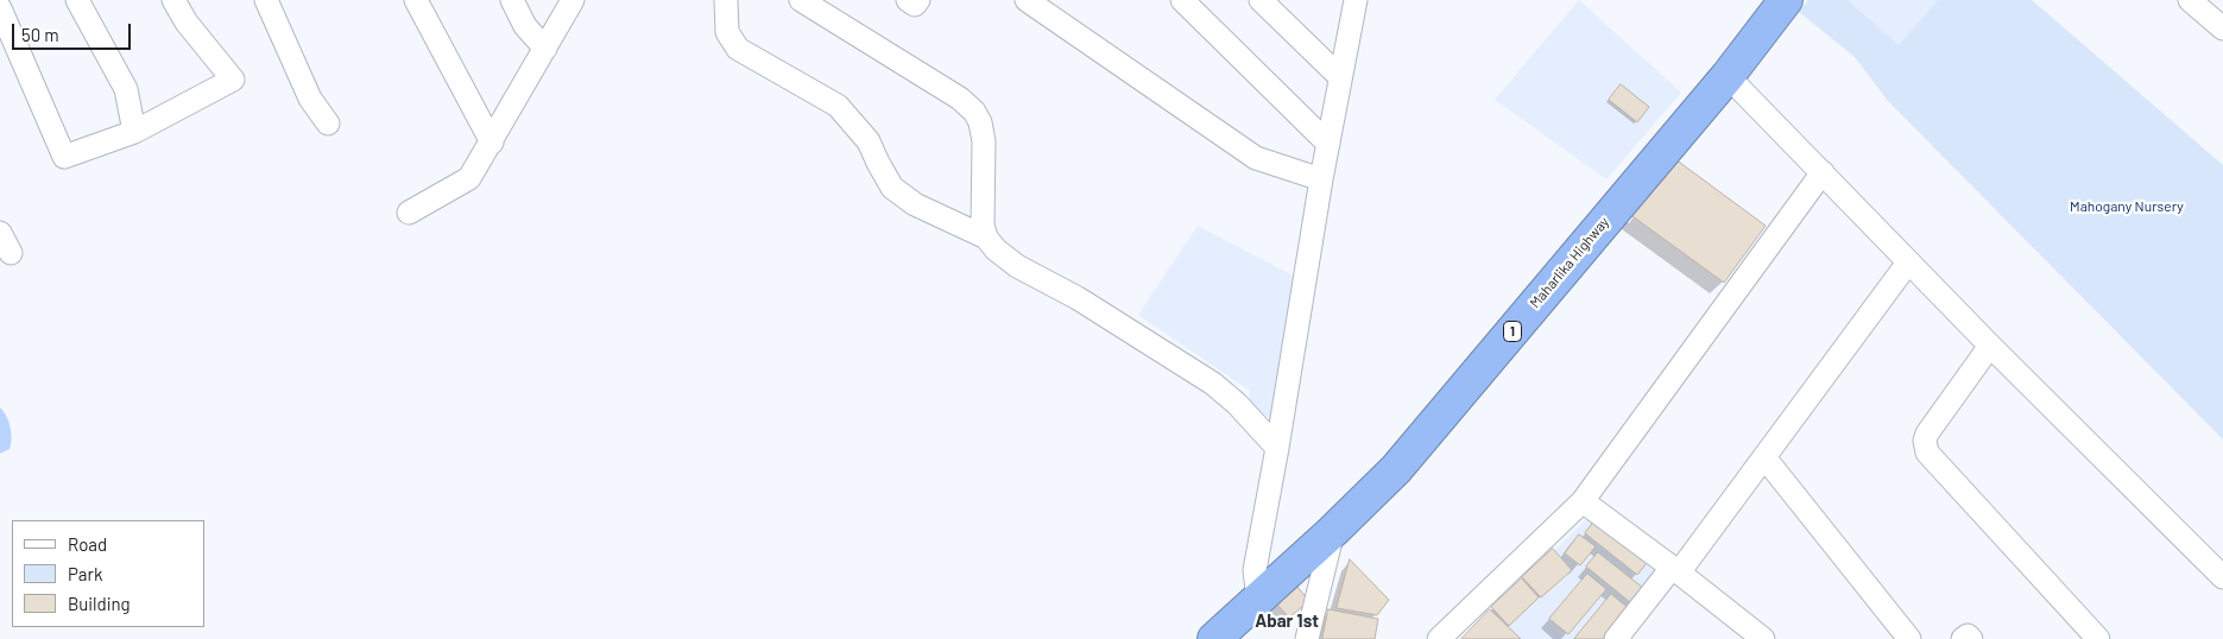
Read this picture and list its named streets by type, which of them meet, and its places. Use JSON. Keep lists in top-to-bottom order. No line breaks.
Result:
{"streets":{"highway":["Maharlika Highway","1"]},"districts":["Abar 1st"],"parks":["Mahogany Nursery"],"legend":["Road","Park","Building"],"scale_bar":"50 m"}
